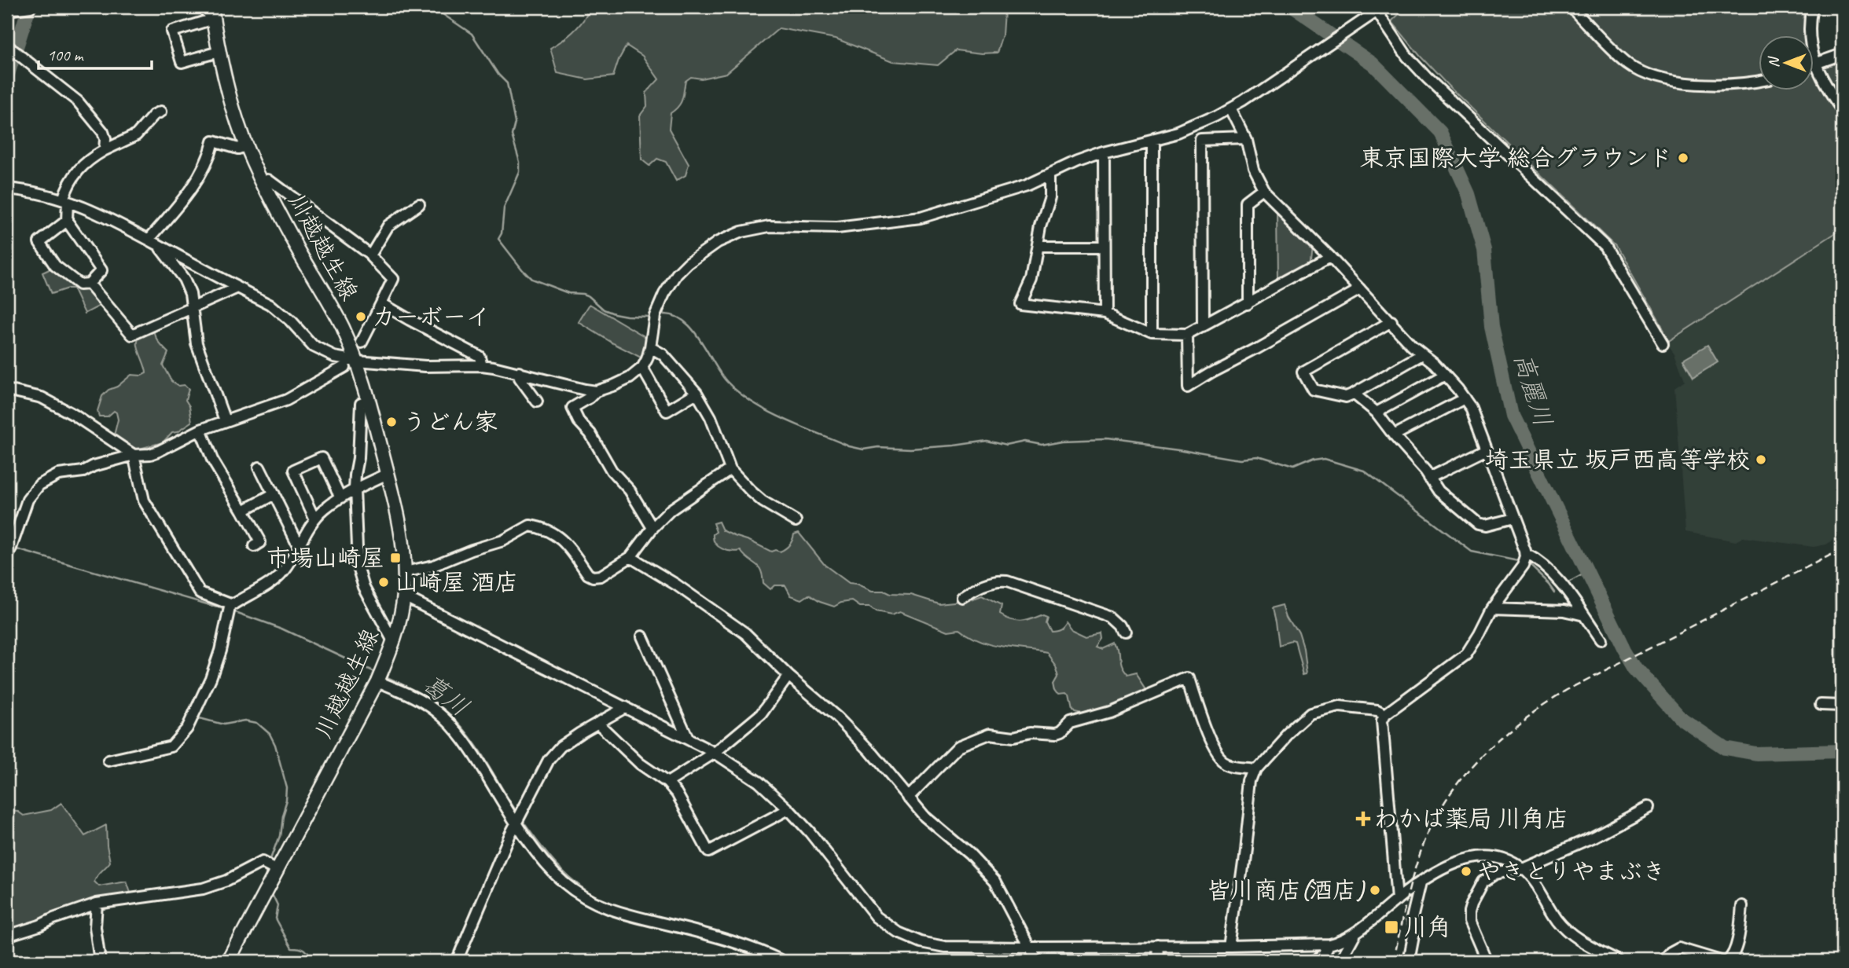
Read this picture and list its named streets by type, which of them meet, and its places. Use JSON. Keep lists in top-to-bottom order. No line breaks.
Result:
{"streets":{"main road":["川越越生線"]},"water":["高麗川","葛川"],"places":{"other":["東京国際大学 総合グラウンド","カーボーイ","うどん家","埼玉県立 坂戸西高等学校","山崎屋 酒店","やきとりやまぶき","皆川商店(酒店)"],"transit":["市場山崎屋","川角"],"health":["わかば薬局 川角店"]},"scale_bar":"100 m","north":"left"}
